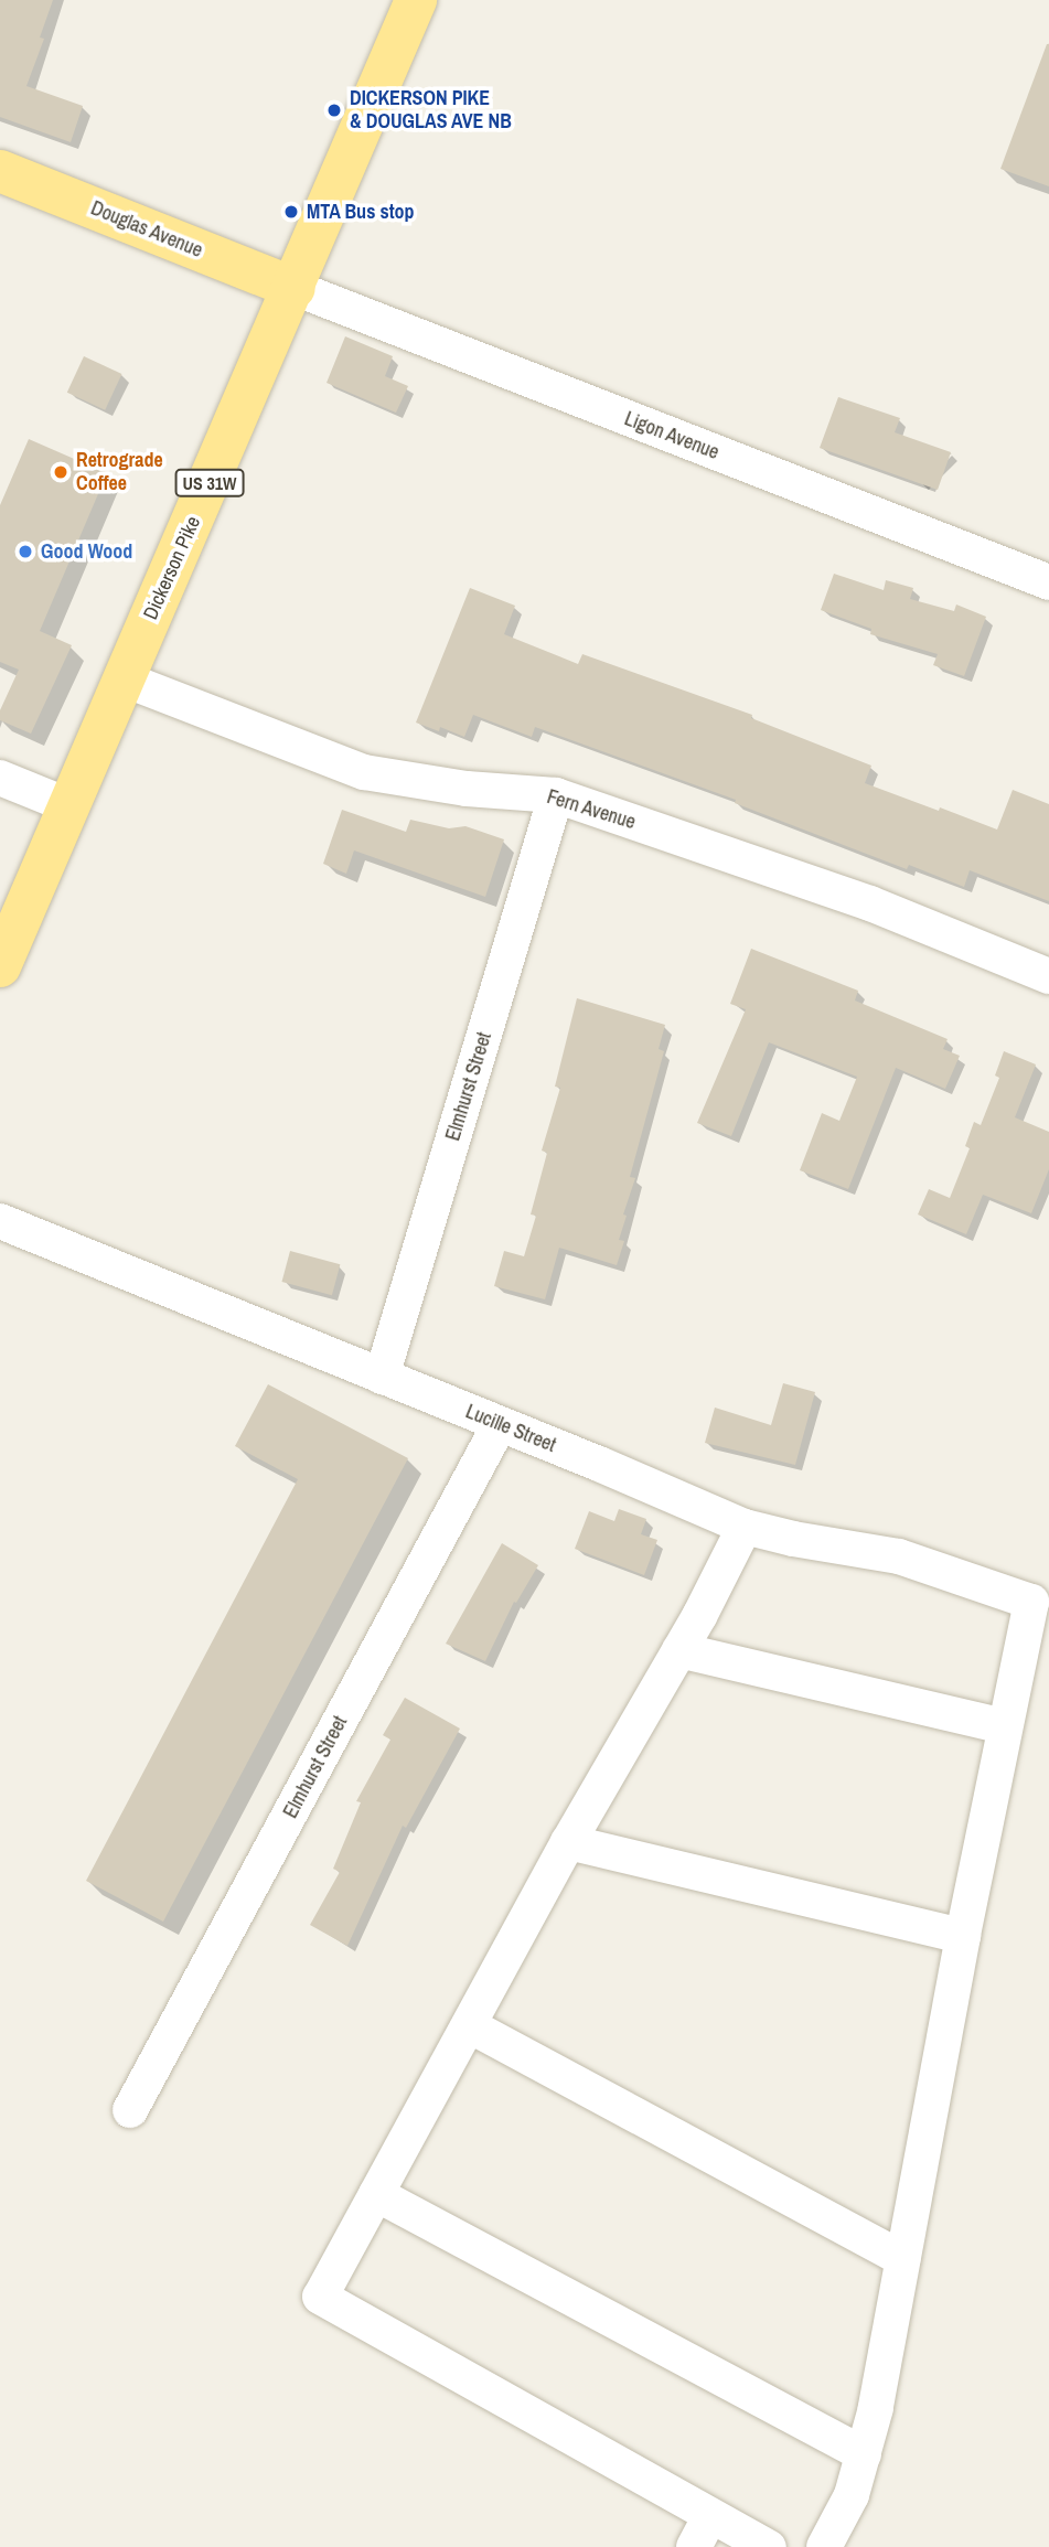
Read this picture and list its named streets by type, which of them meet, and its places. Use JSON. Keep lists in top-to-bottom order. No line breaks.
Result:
{"streets":{"main road":["Douglas Avenue","US 31W","Dickerson Pike"],"street":["Ligon Avenue","Fern Avenue","Elmhurst Street","Lucille Street"]},"crossings":[["Douglas Avenue","Ligon Avenue"],["Douglas Avenue","Dickerson Pike"],["Ligon Avenue","Dickerson Pike"],["Dickerson Pike","Fern Avenue"],["Fern Avenue","Elmhurst Street"],["Elmhurst Street","Lucille Street"]],"places":["DICKERSON PIKE & DOUGLAS AVE NB","MTA Bus stop","Retrograde Coffee","Good Wood"]}
